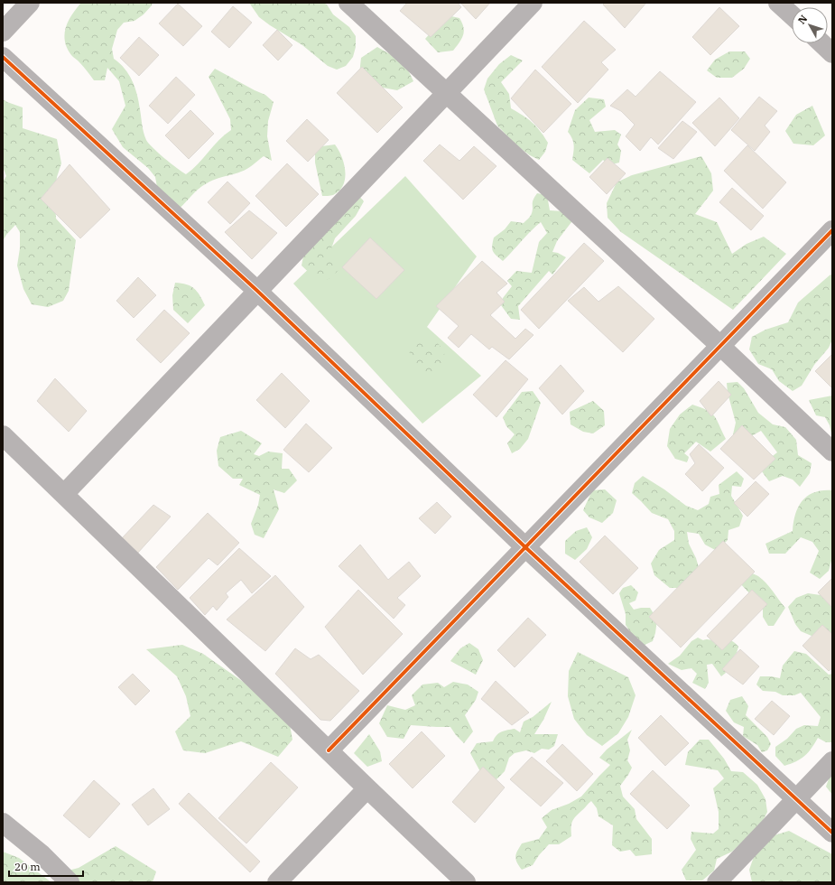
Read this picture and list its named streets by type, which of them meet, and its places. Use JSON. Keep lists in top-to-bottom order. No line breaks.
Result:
{"scale_bar":"20 m","north":"top left"}
